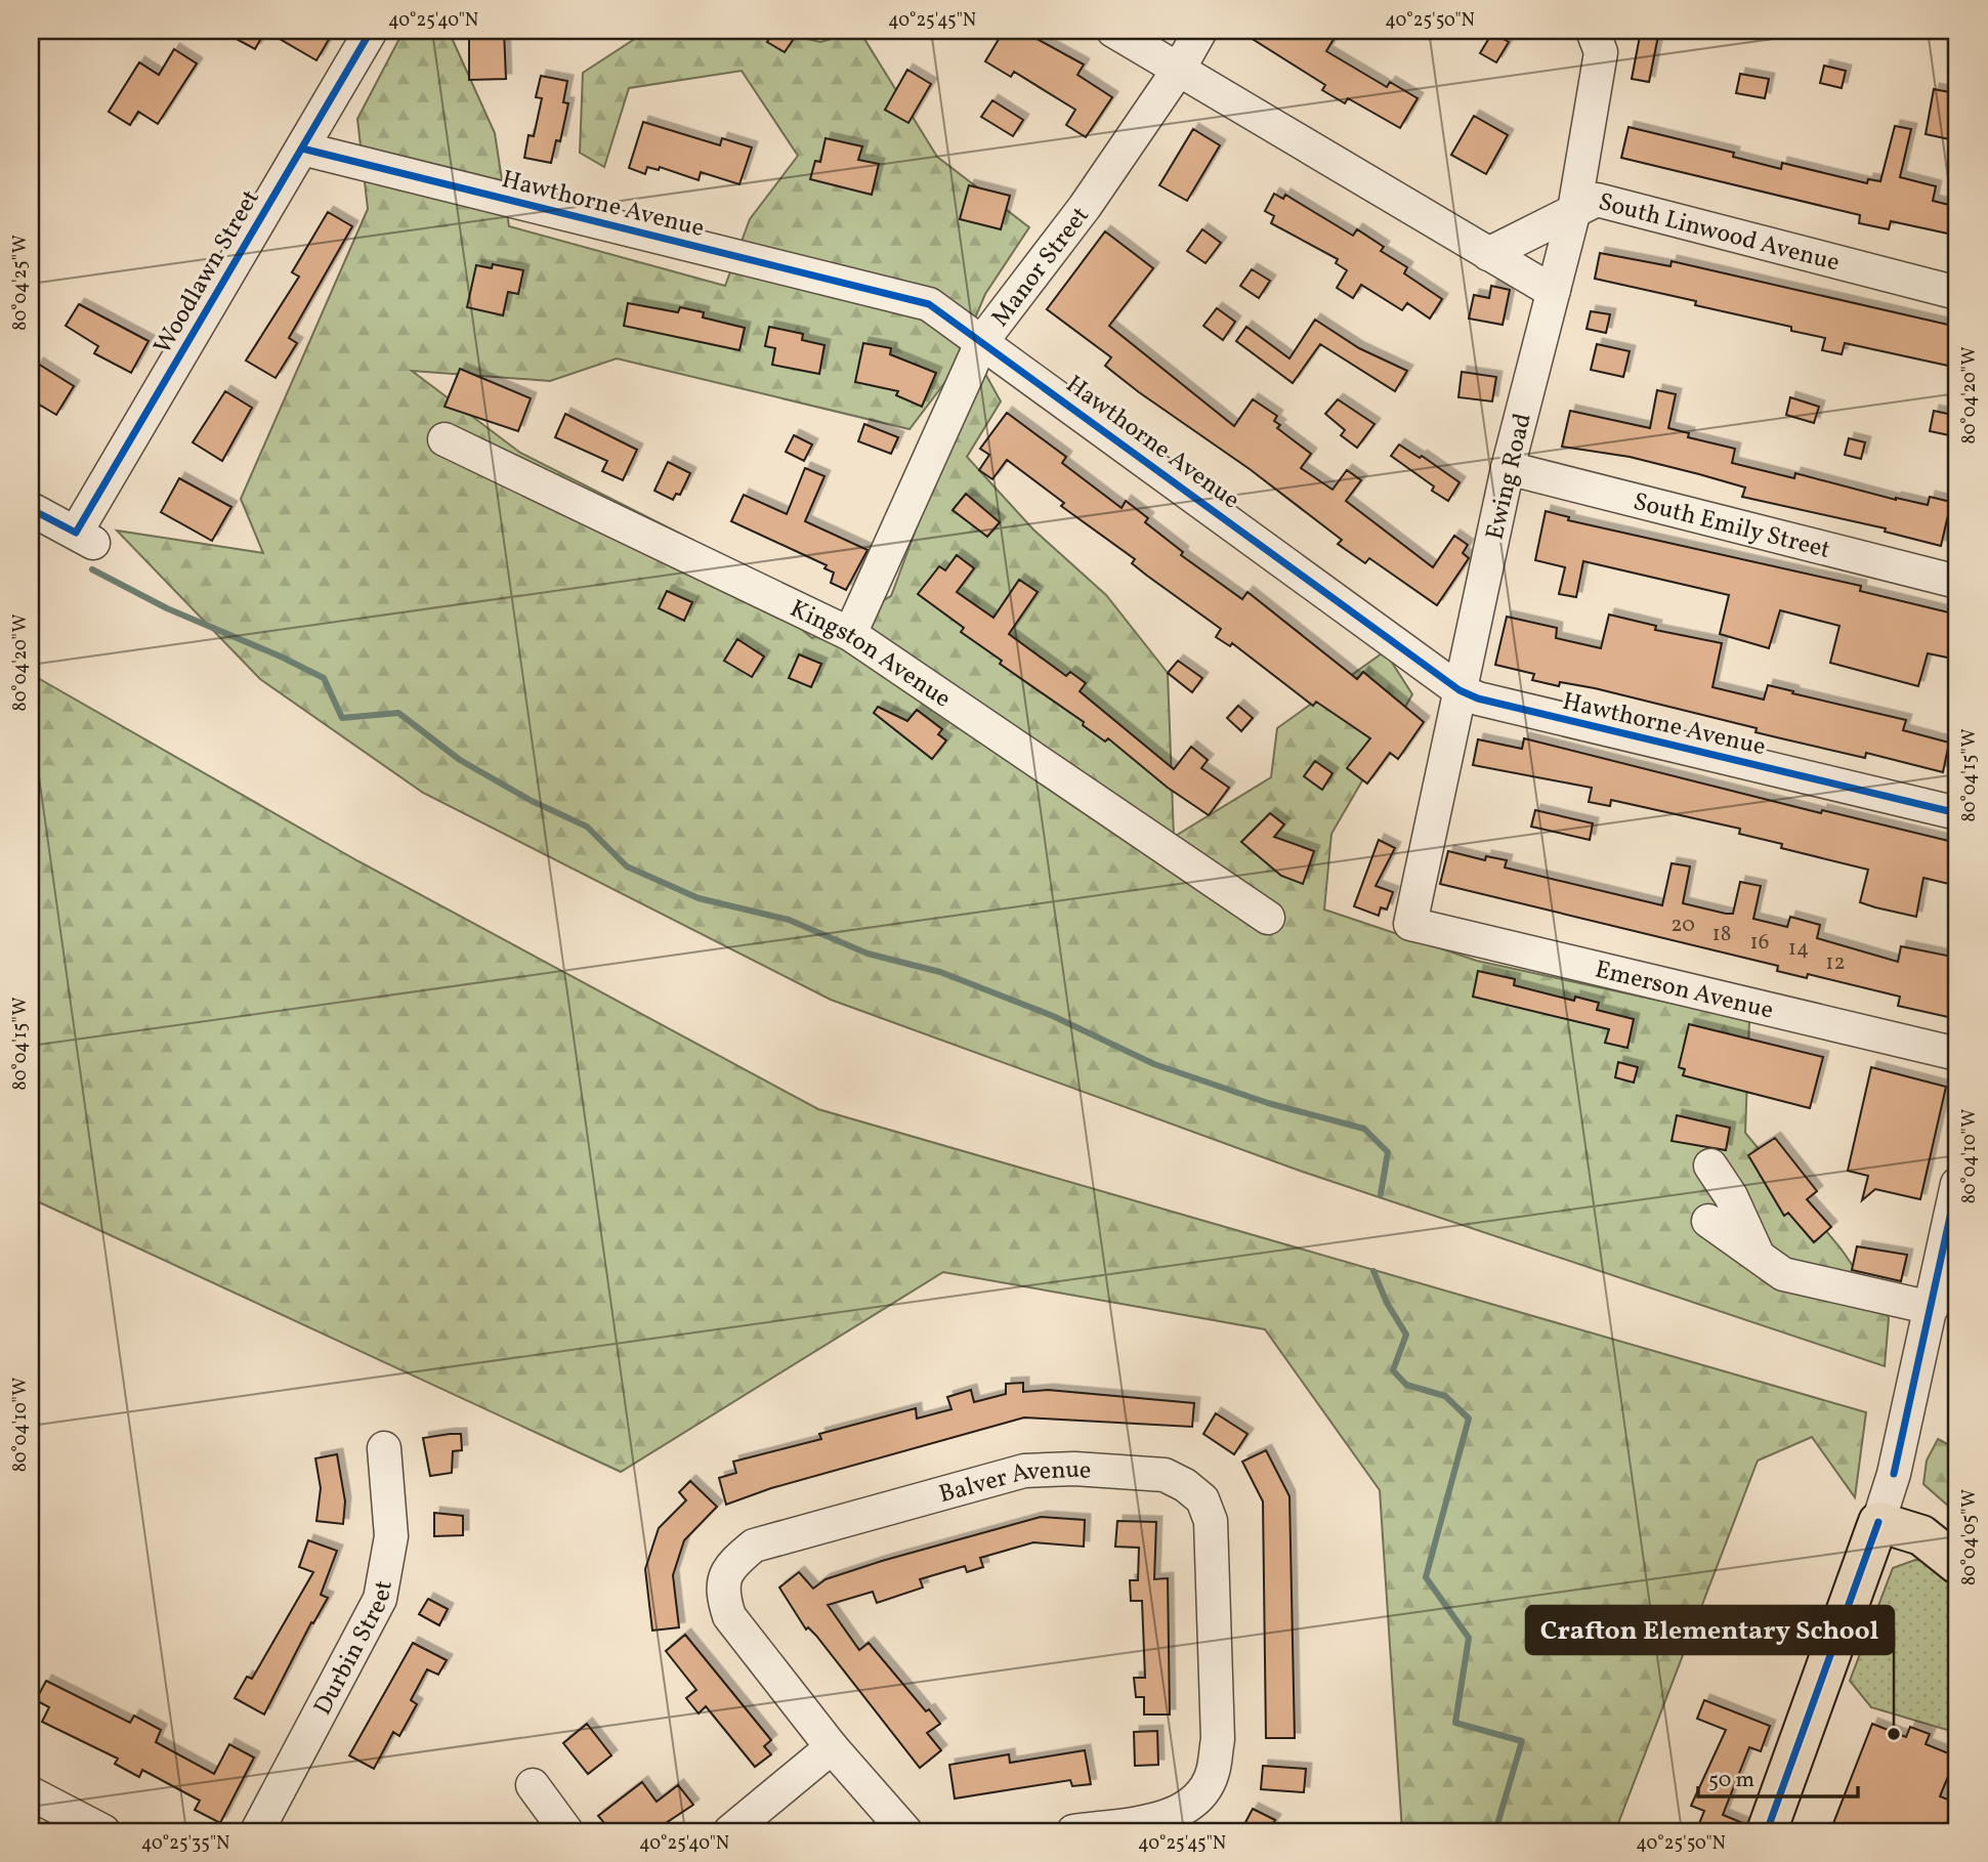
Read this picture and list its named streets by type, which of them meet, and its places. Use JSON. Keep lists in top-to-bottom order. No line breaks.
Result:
{"streets":{"street":["Hawthorne Avenue","South Linwood Avenue","Manor Street","Woodlawn Street","Ewing Road","South Emily Street","Kingston Avenue","Emerson Avenue","Balver Avenue","Durbin Street"]},"crossings":[["Hawthorne Avenue","Manor Street"],["Hawthorne Avenue","Woodlawn Street"],["Hawthorne Avenue","Ewing Road"],["South Linwood Avenue","Ewing Road"],["Manor Street","Kingston Avenue"],["Ewing Road","South Emily Street"],["Ewing Road","Emerson Avenue"]],"places":["Crafton Elementary School"],"house_numbers":["20","18","16","14","12"],"scale_bar":"50 m","coordinates":["40°25'40\"N","40°25'45\"N","40°25'50\"N","80°04'25\"W","80°04'20\"W","80°04'15\"W","80°04'10\"W","80°04'05\"W","40°25'35\"N"]}
